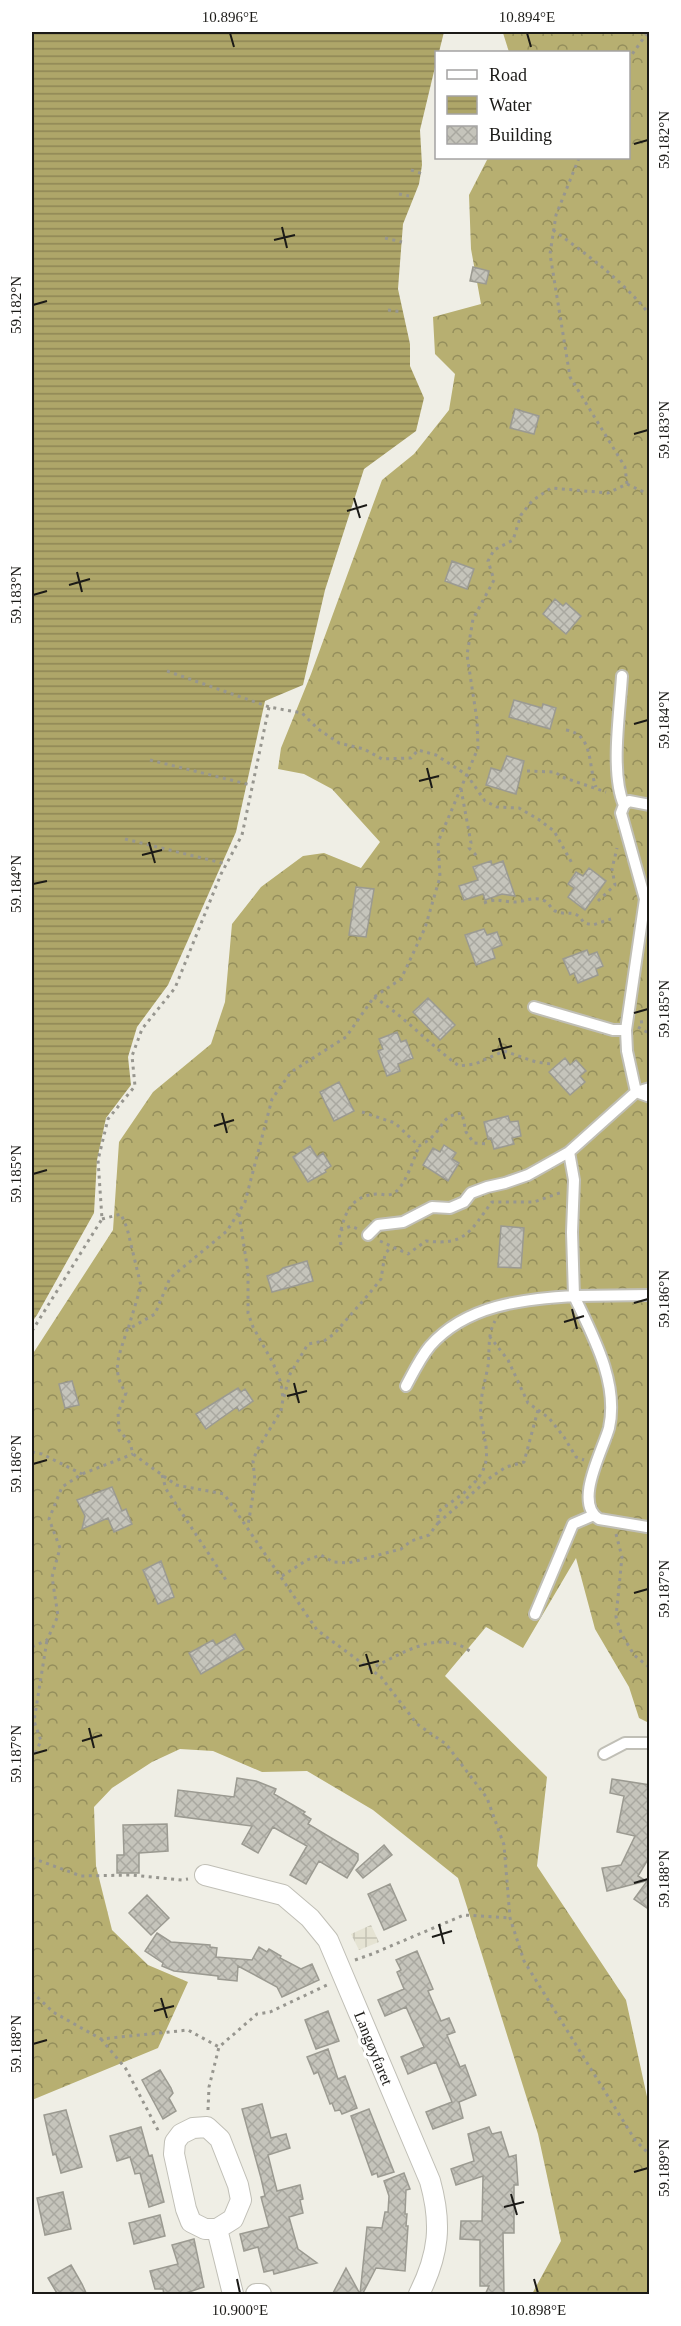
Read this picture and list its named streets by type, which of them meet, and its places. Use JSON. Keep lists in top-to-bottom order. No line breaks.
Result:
{"streets":{"street":["Langøyfaret"]},"legend":["Road","Water","Building"],"coordinates":["10.896°E","10.894°E","59.182°N","59.183°N","59.184°N","59.185°N","59.186°N","59.187°N","59.188°N","59.189°N","10.900°E","10.898°E"]}
